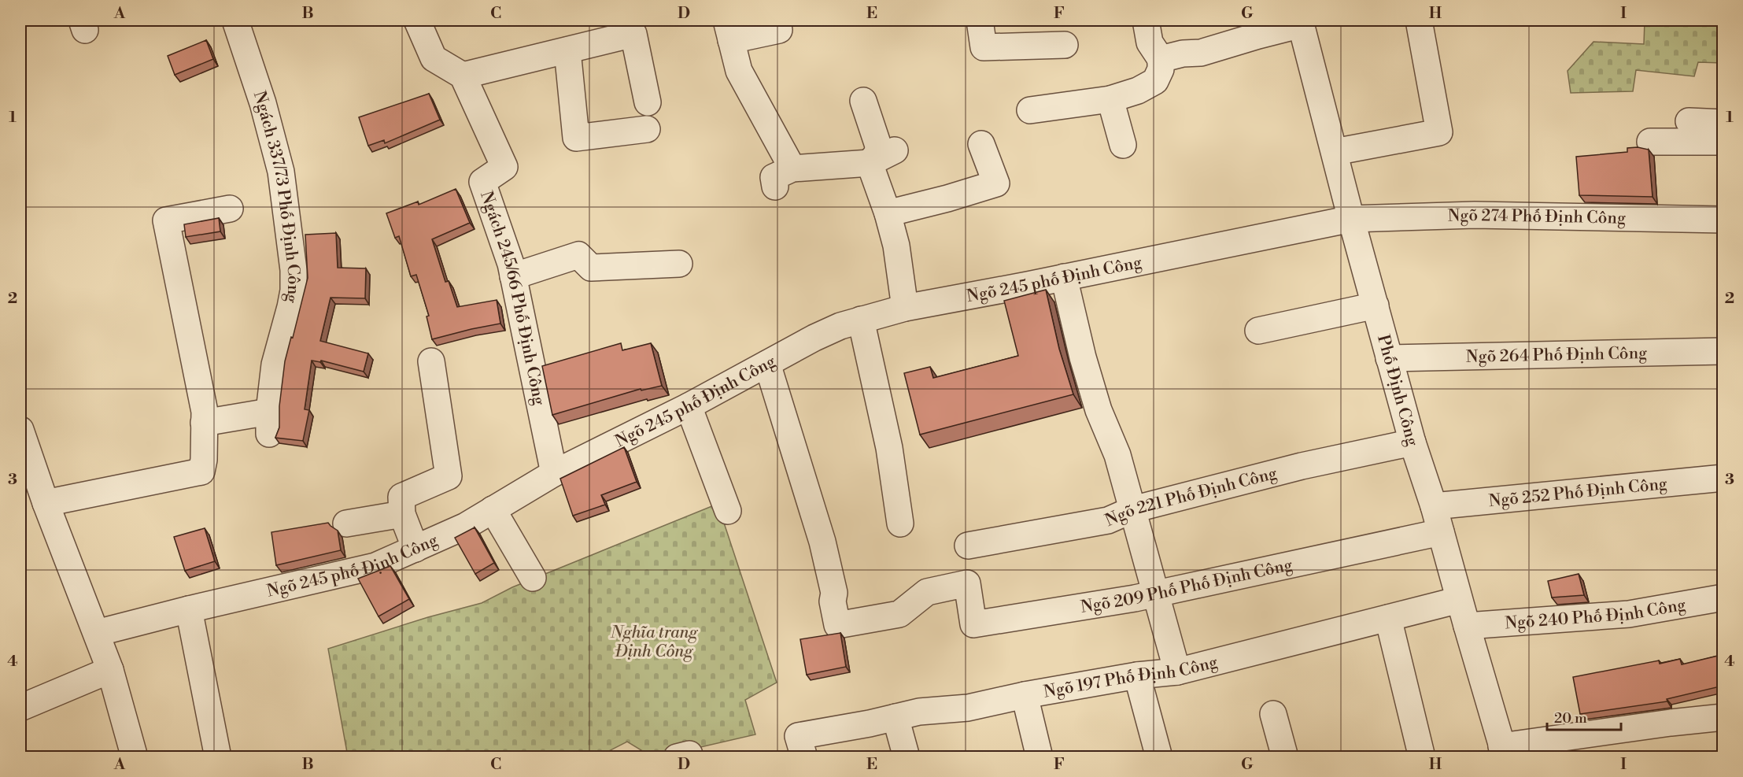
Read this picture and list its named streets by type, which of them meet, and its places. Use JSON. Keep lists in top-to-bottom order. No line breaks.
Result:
{"streets":{"street":["Ngách 337/73 Phố Định Công","Ngõ 274 Phố Định Công","Ngõ 245 phố Định Công","Ngách 245/66 Phố Định Công","Ngõ 264 Phố Định Công","Phố Định Công","Ngõ 252 Phố Định Công","Ngõ 221 Phố Định Công","Ngõ 209 Phố Phố Định Công","Ngõ 240 Phố Định Công","Ngõ 197 Phố Định Công"]},"crossings":[["Ngõ 274 Phố Định Công","Ngõ 245 phố Định Công"],["Ngõ 274 Phố Định Công","Phố Định Công"],["Ngõ 245 phố Định Công","Ngách 245/66 Phố Định Công"],["Ngõ 245 phố Định Công","Phố Định Công"],["Ngõ 245 phố Định Công","Ngõ 209 Phố Phố Định Công"],["Ngõ 264 Phố Định Công","Phố Định Công"],["Phố Định Công","Ngõ 252 Phố Định Công"],["Phố Định Công","Ngõ 221 Phố Định Công"],["Phố Định Công","Ngõ 209 Phố Phố Định Công"],["Phố Định Công","Ngõ 240 Phố Định Công"],["Phố Định Công","Ngõ 197 Phố Định Công"]],"parks":["Nghĩa trang Định Công"],"scale_bar":"20 m","grid":{"columns":["A","B","C","D","E","F","G","H","I"],"rows":["1","2","3","4"]}}
